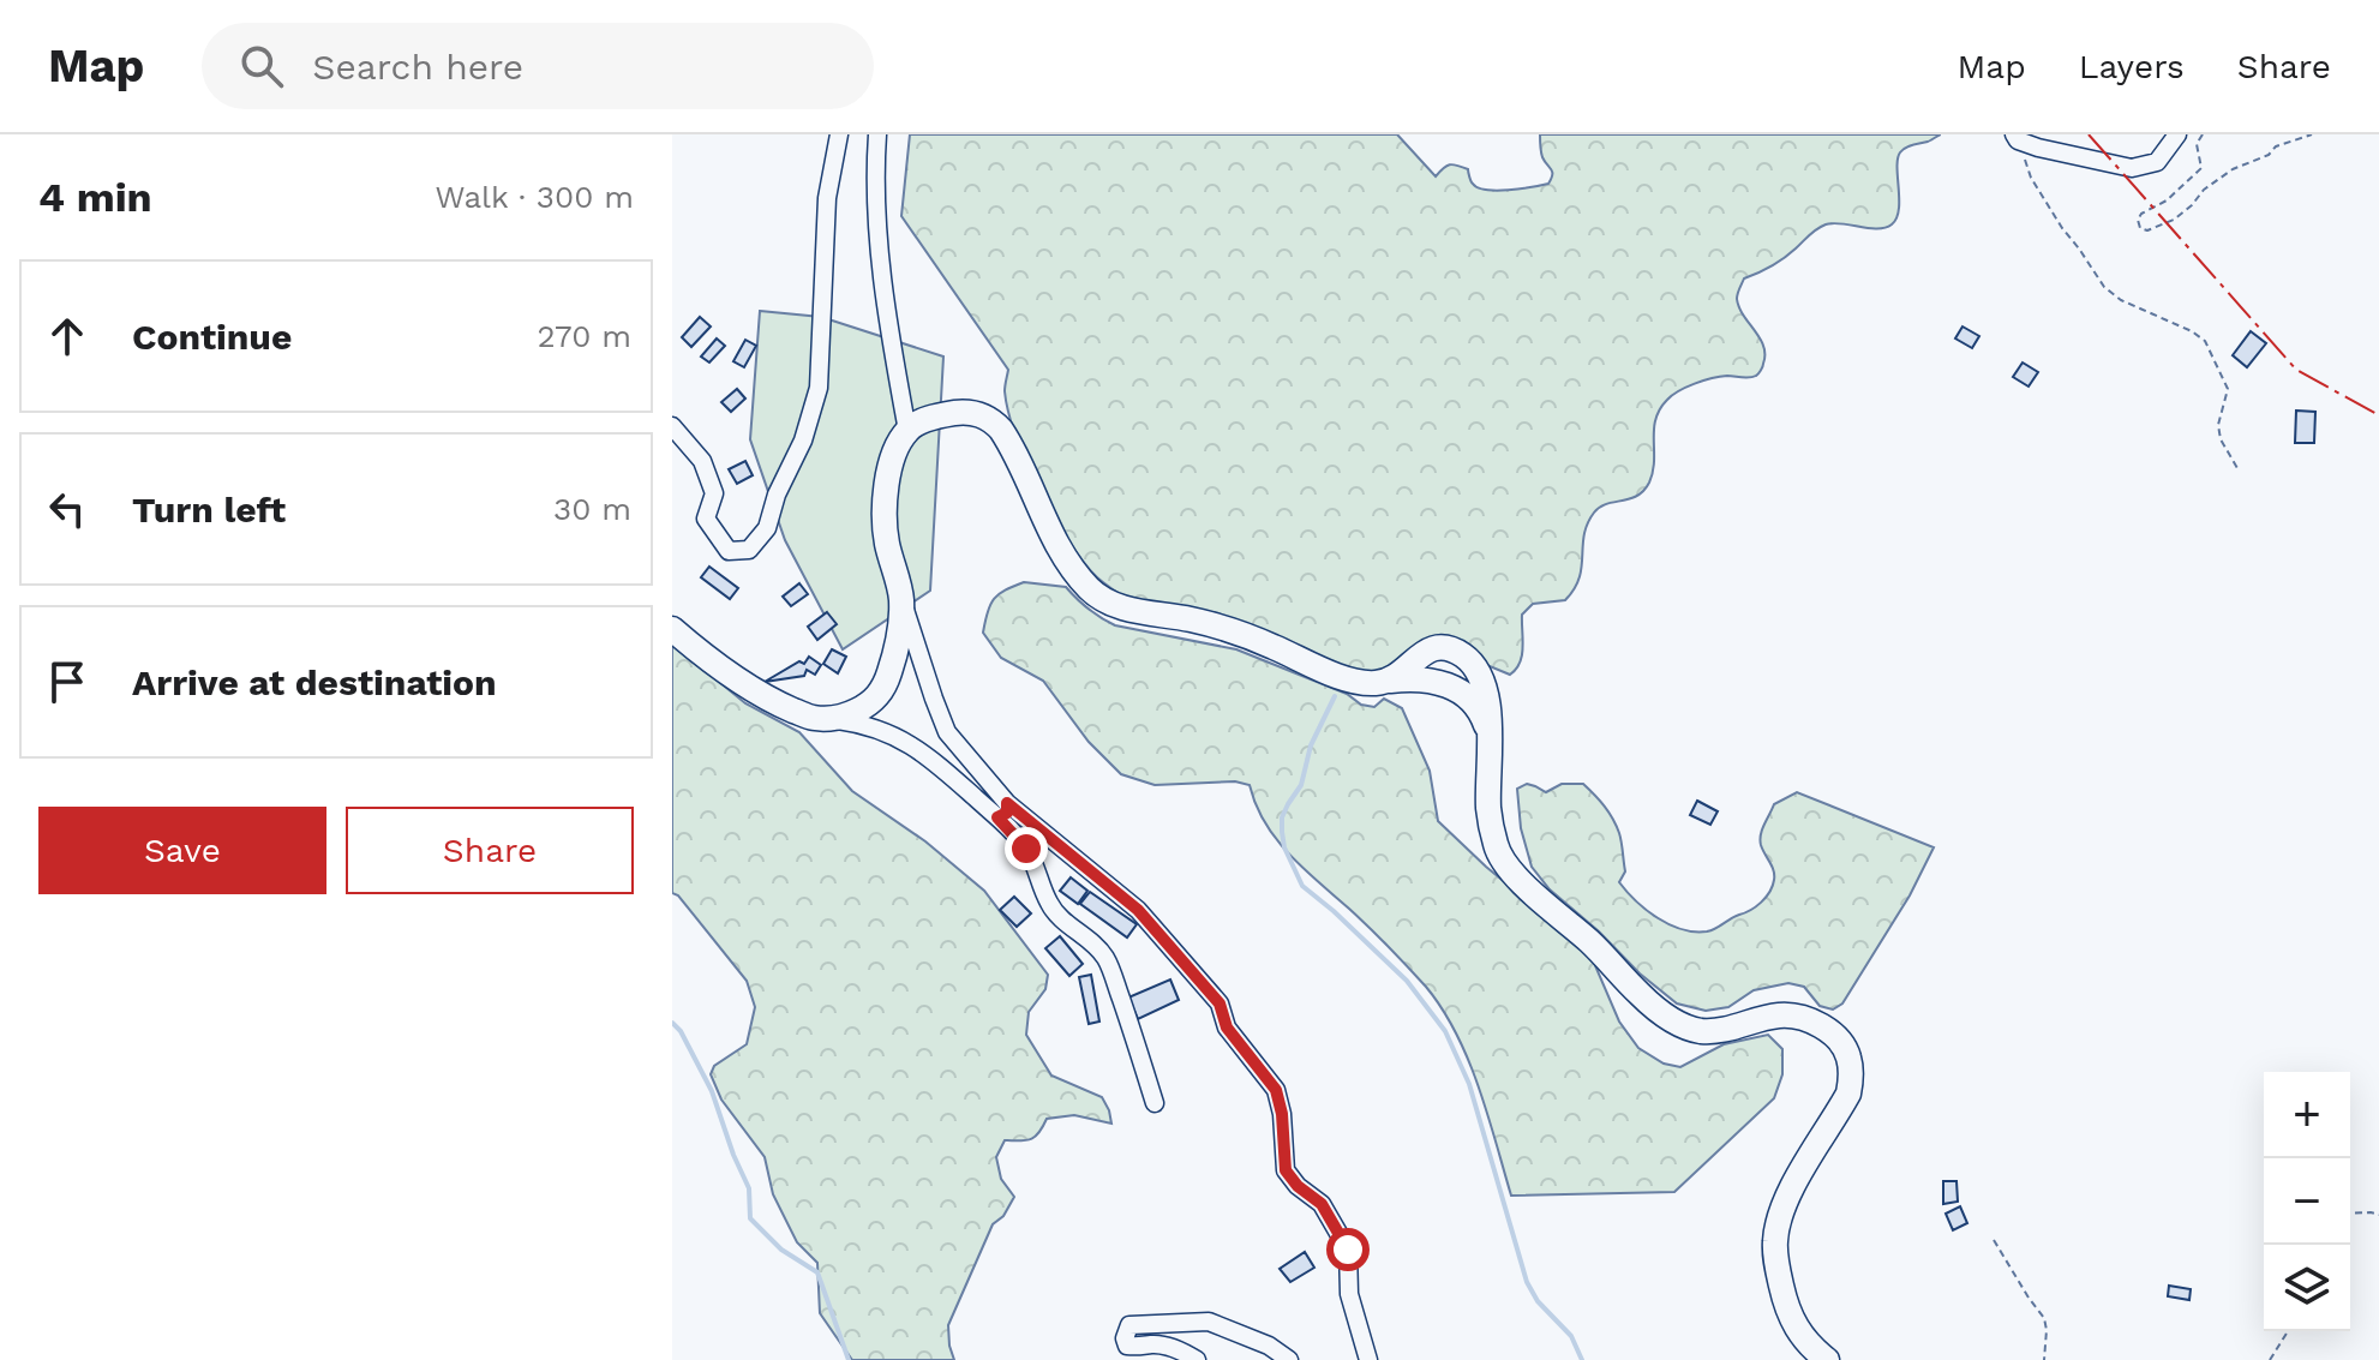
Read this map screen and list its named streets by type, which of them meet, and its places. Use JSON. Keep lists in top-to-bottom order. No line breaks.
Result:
{"page":{"header":"Map","search":"Search here","nav":["Map","Layers","Share"],"heading":["4 min","Walk · 300 m"],"list":[["Continue","270 m"],["Turn left","30 m"],"Arrive at destination"],"buttons":["Save","Share"],"map_buttons":["+","−"]}}
